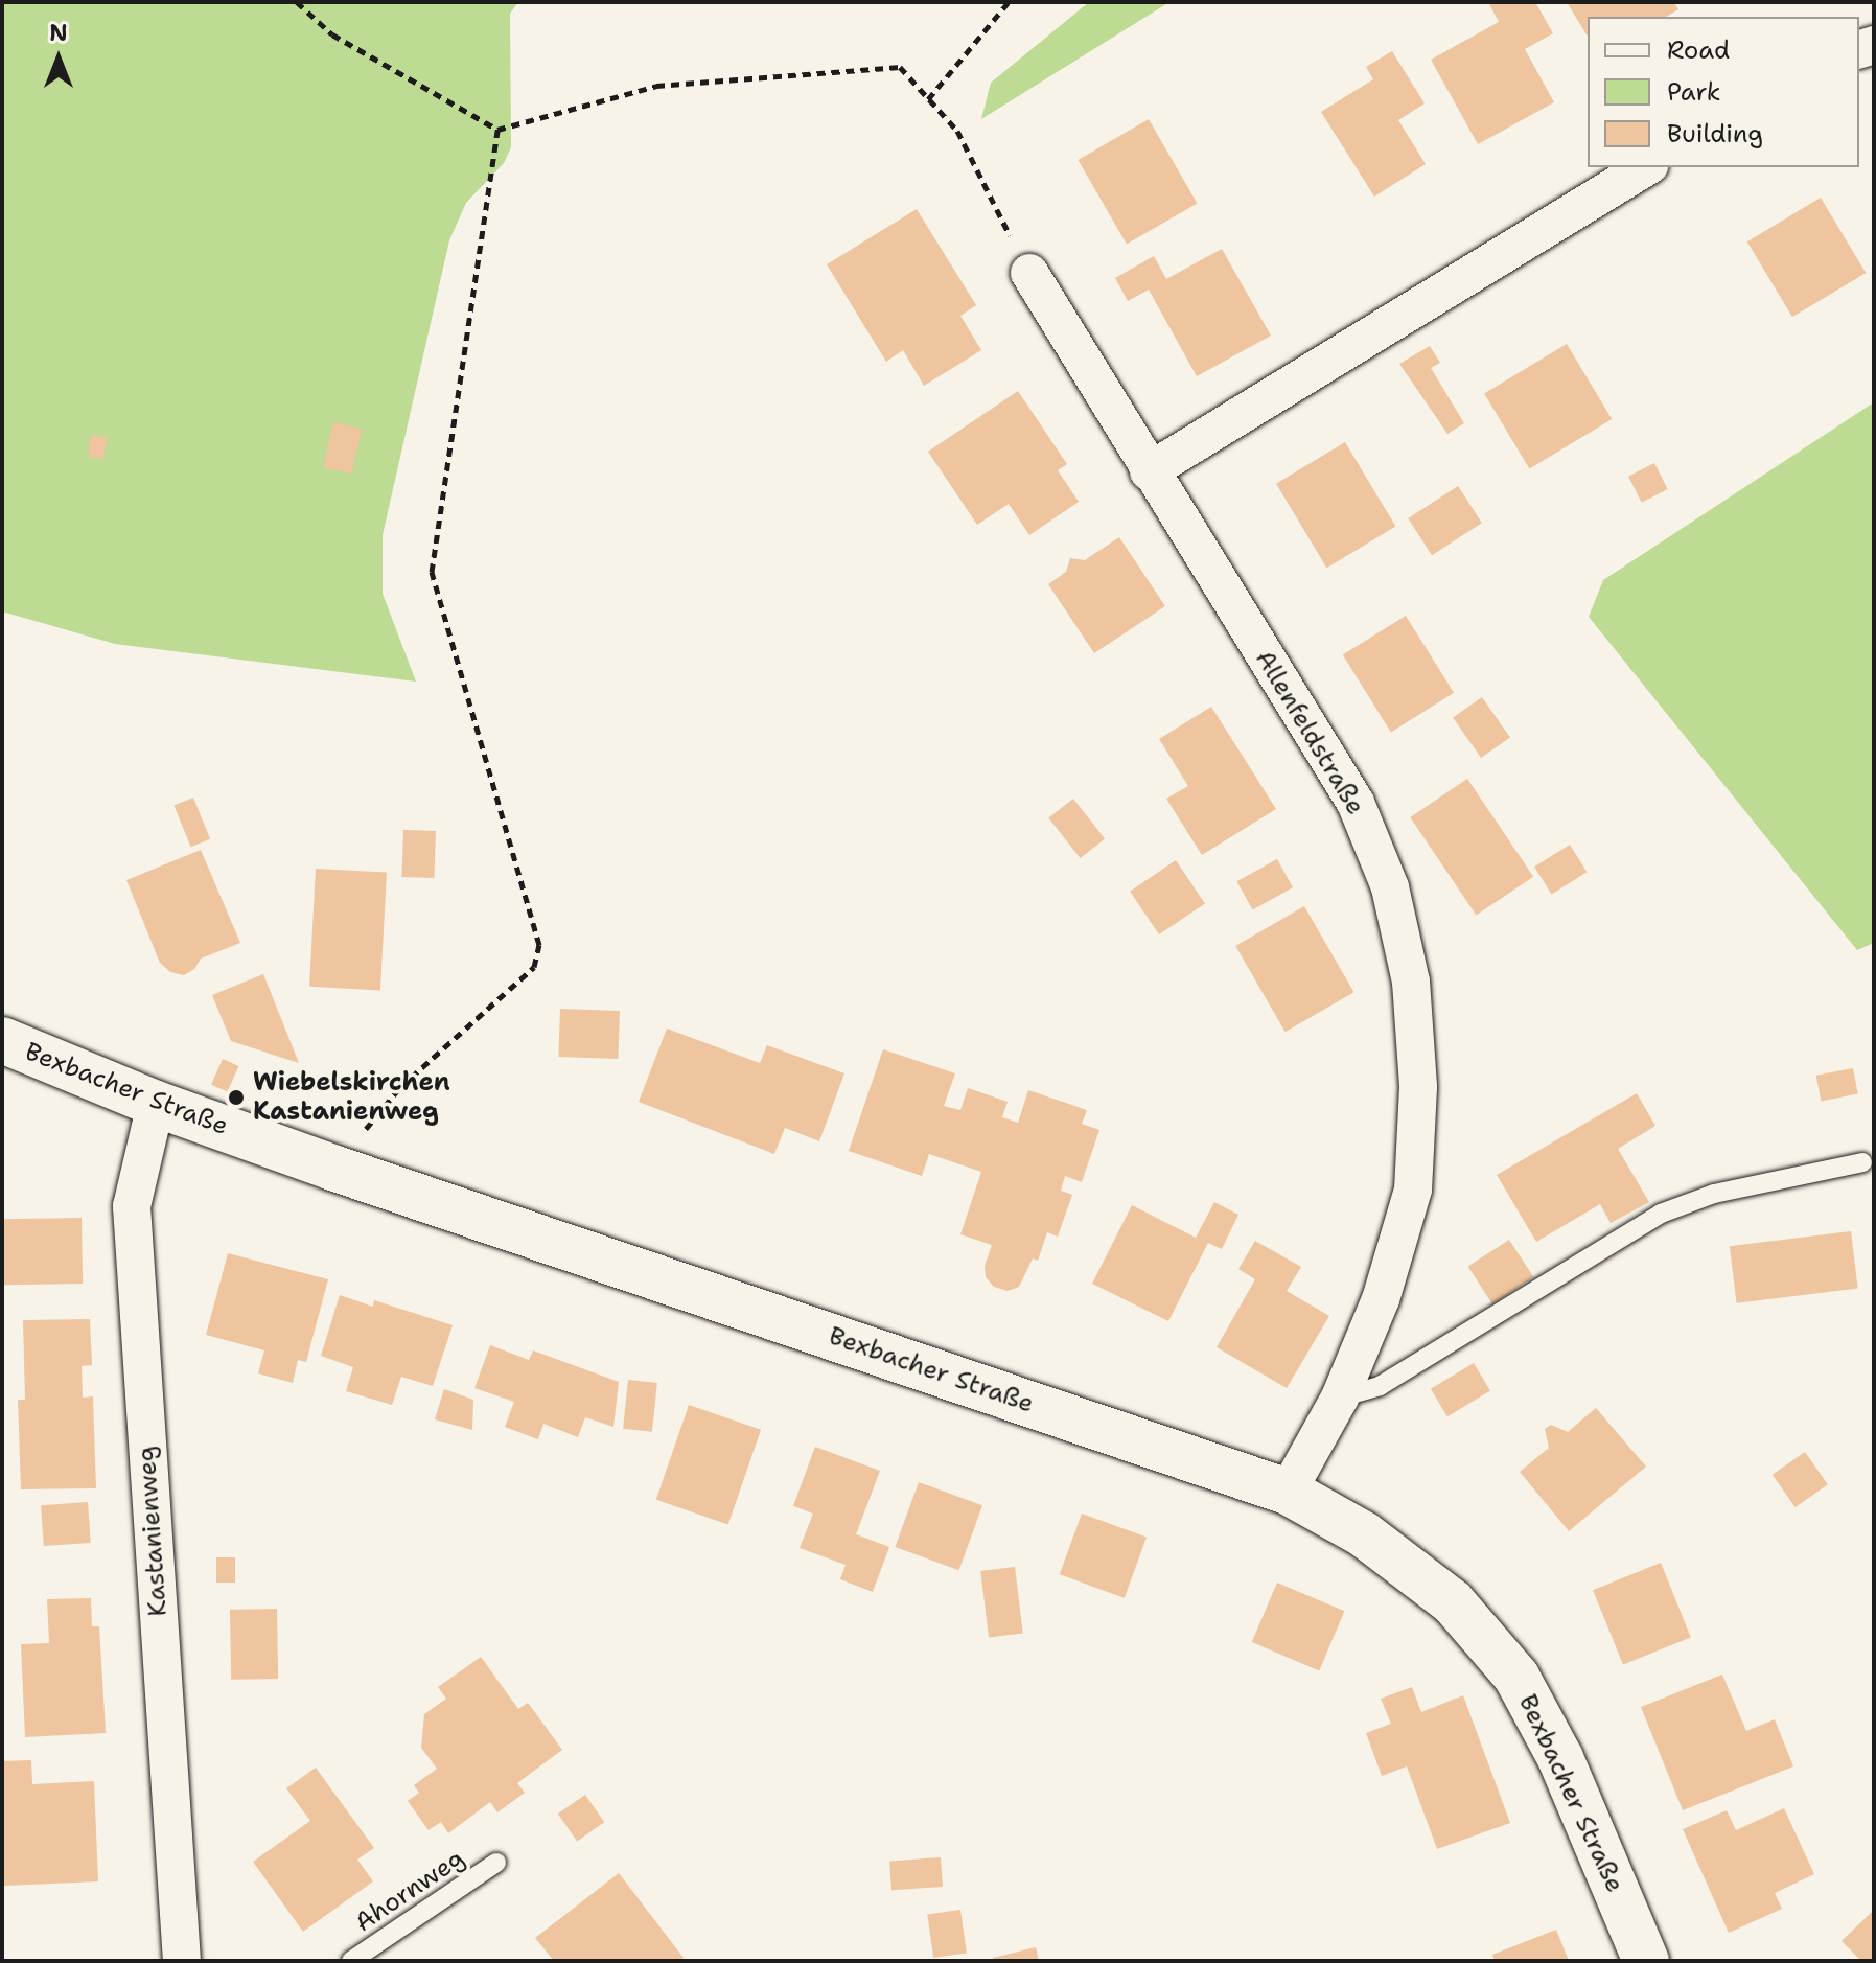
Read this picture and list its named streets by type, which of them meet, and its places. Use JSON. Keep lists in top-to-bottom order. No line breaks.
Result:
{"streets":{"street":["Allenfeldstraße","Bexbacher Straße","Kastanienweg"],"lane":["Ahornweg"]},"crossings":[["Allenfeldstraße","Bexbacher Straße"],["Bexbacher Straße","Kastanienweg"]],"places":["Wiebelskirchen Kastanienweg"],"legend":["Road","Park","Building"],"north":"top"}
